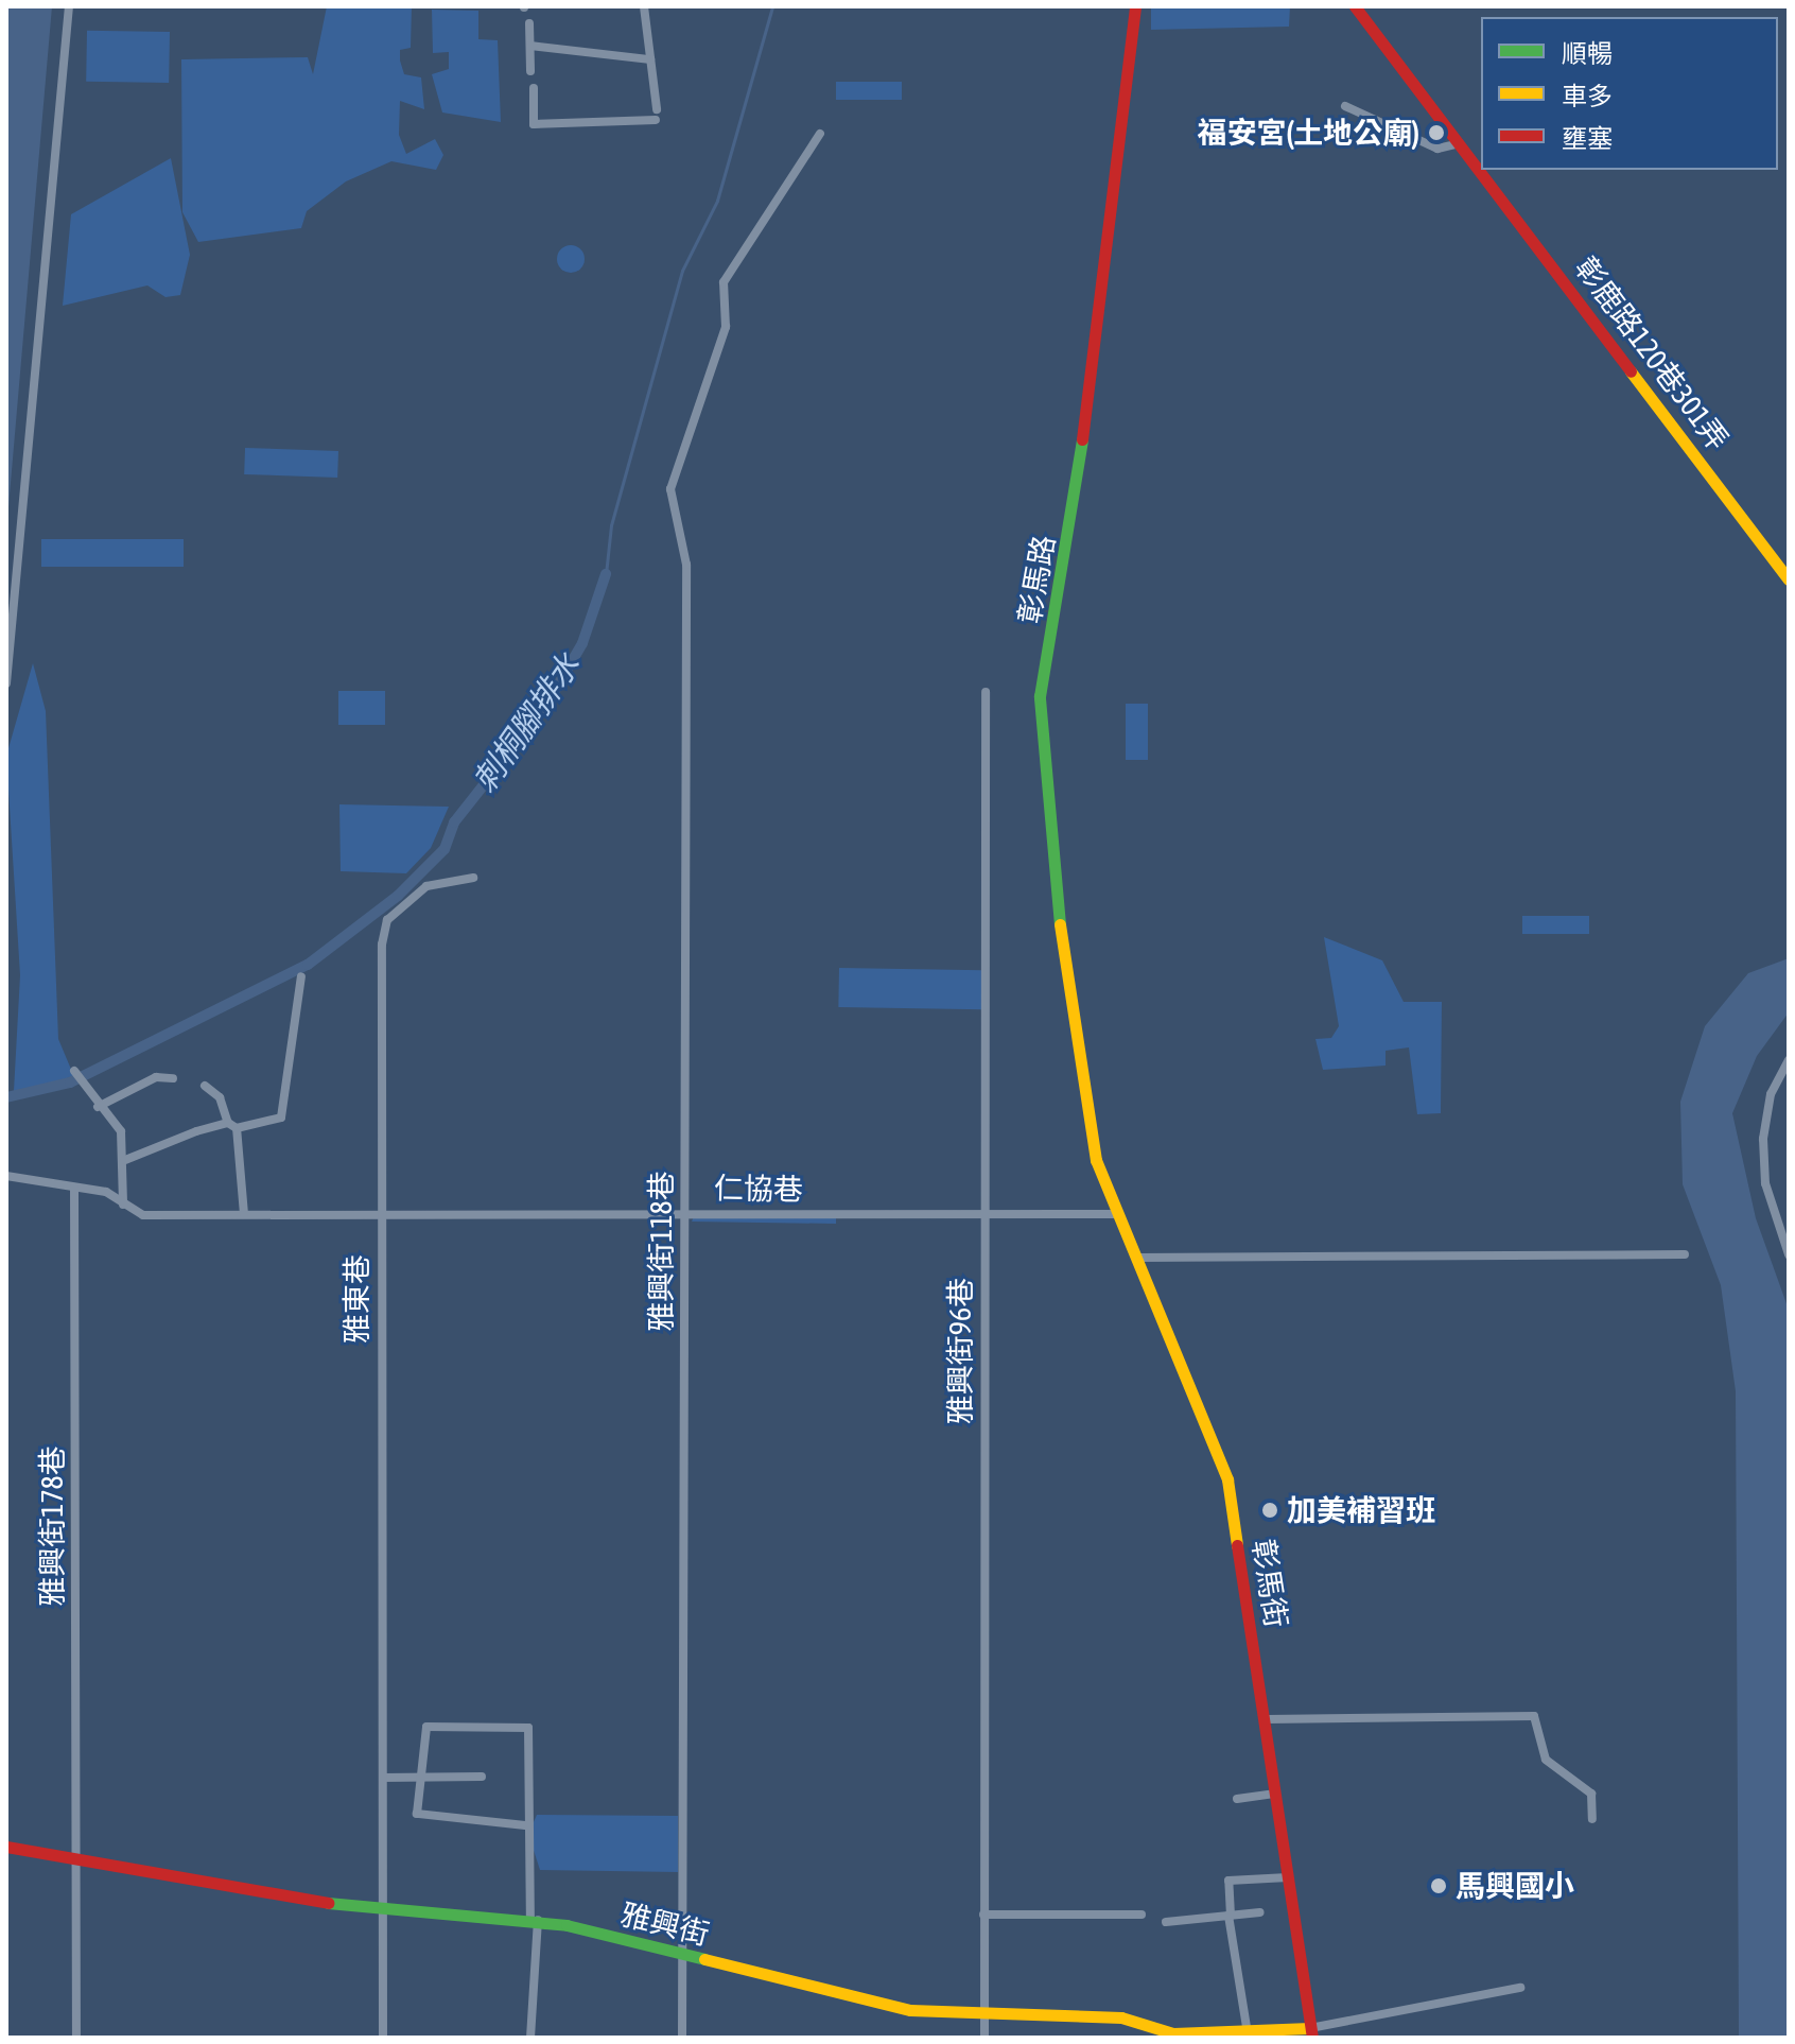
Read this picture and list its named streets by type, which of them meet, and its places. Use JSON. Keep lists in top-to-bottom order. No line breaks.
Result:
{"streets":{"street":["彰鹿路120巷301弄","彰馬路","仁協巷","雅興街118巷","雅東巷","雅興街96巷","雅興街178巷","彰馬街","雅興街"]},"crossings":[["彰馬路","彰馬街"],["仁協巷","雅興街118巷"],["仁協巷","雅東巷"],["仁協巷","雅興街96巷"],["仁協巷","雅興街178巷"],["仁協巷","彰馬街"],["雅興街118巷","雅興街"],["雅東巷","雅興街"],["雅興街96巷","雅興街"],["雅興街178巷","雅興街"],["彰馬街","雅興街"]],"water":["刺桐腳排水"],"places":["福安宮(土地公廟)","加美補習班","馬興國小"],"legend":["順暢","車多","壅塞"]}
